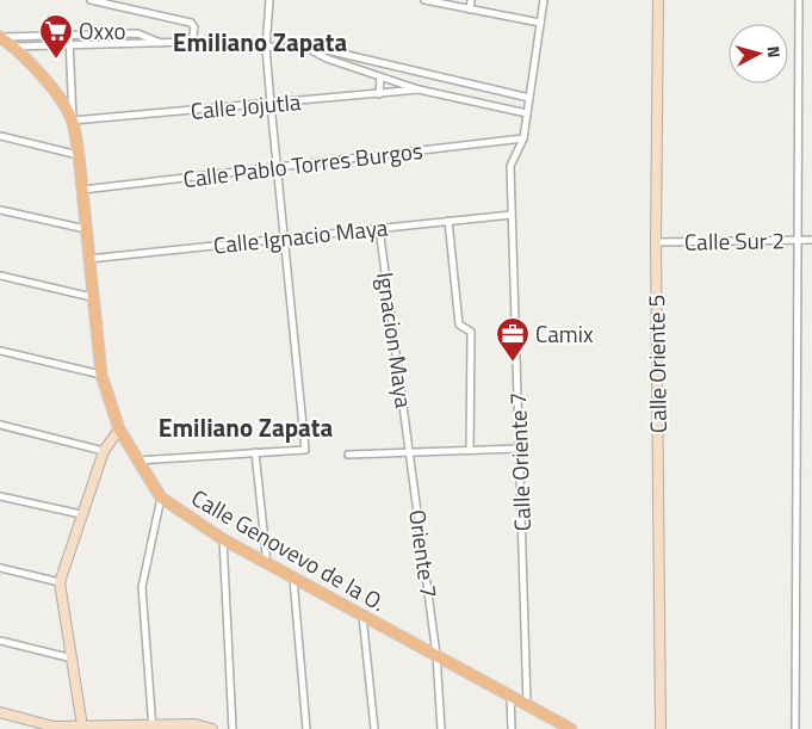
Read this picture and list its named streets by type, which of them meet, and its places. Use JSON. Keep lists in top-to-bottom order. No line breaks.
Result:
{"streets":{"main road":["Calle Genovevo de la O."],"street":["Calle Jojutla","Calle Pablo Torres Burgos","Calle Ignacio Maya","Calle Sur 2","Ignacion Maya","Calle Oriente 5","Calle Oriente 7","Oriente 7"]},"crossings":[["Calle Jojutla","Calle Genovevo de la O."],["Calle Pablo Torres Burgos","Calle Oriente 7"],["Calle Pablo Torres Burgos","Calle Genovevo de la O."],["Calle Ignacio Maya","Ignacion Maya"],["Calle Ignacio Maya","Calle Oriente 7"],["Calle Ignacio Maya","Calle Genovevo de la O."],["Calle Sur 2","Calle Oriente 5"],["Ignacion Maya","Oriente 7"],["Calle Oriente 7","Calle Genovevo de la O."],["Calle Genovevo de la O.","Oriente 7"]],"districts":["Emiliano Zapata","Emiliano Zapata"],"places":{"supermarket":["Oxxo"],"office":["Camix"]},"north":"right"}
